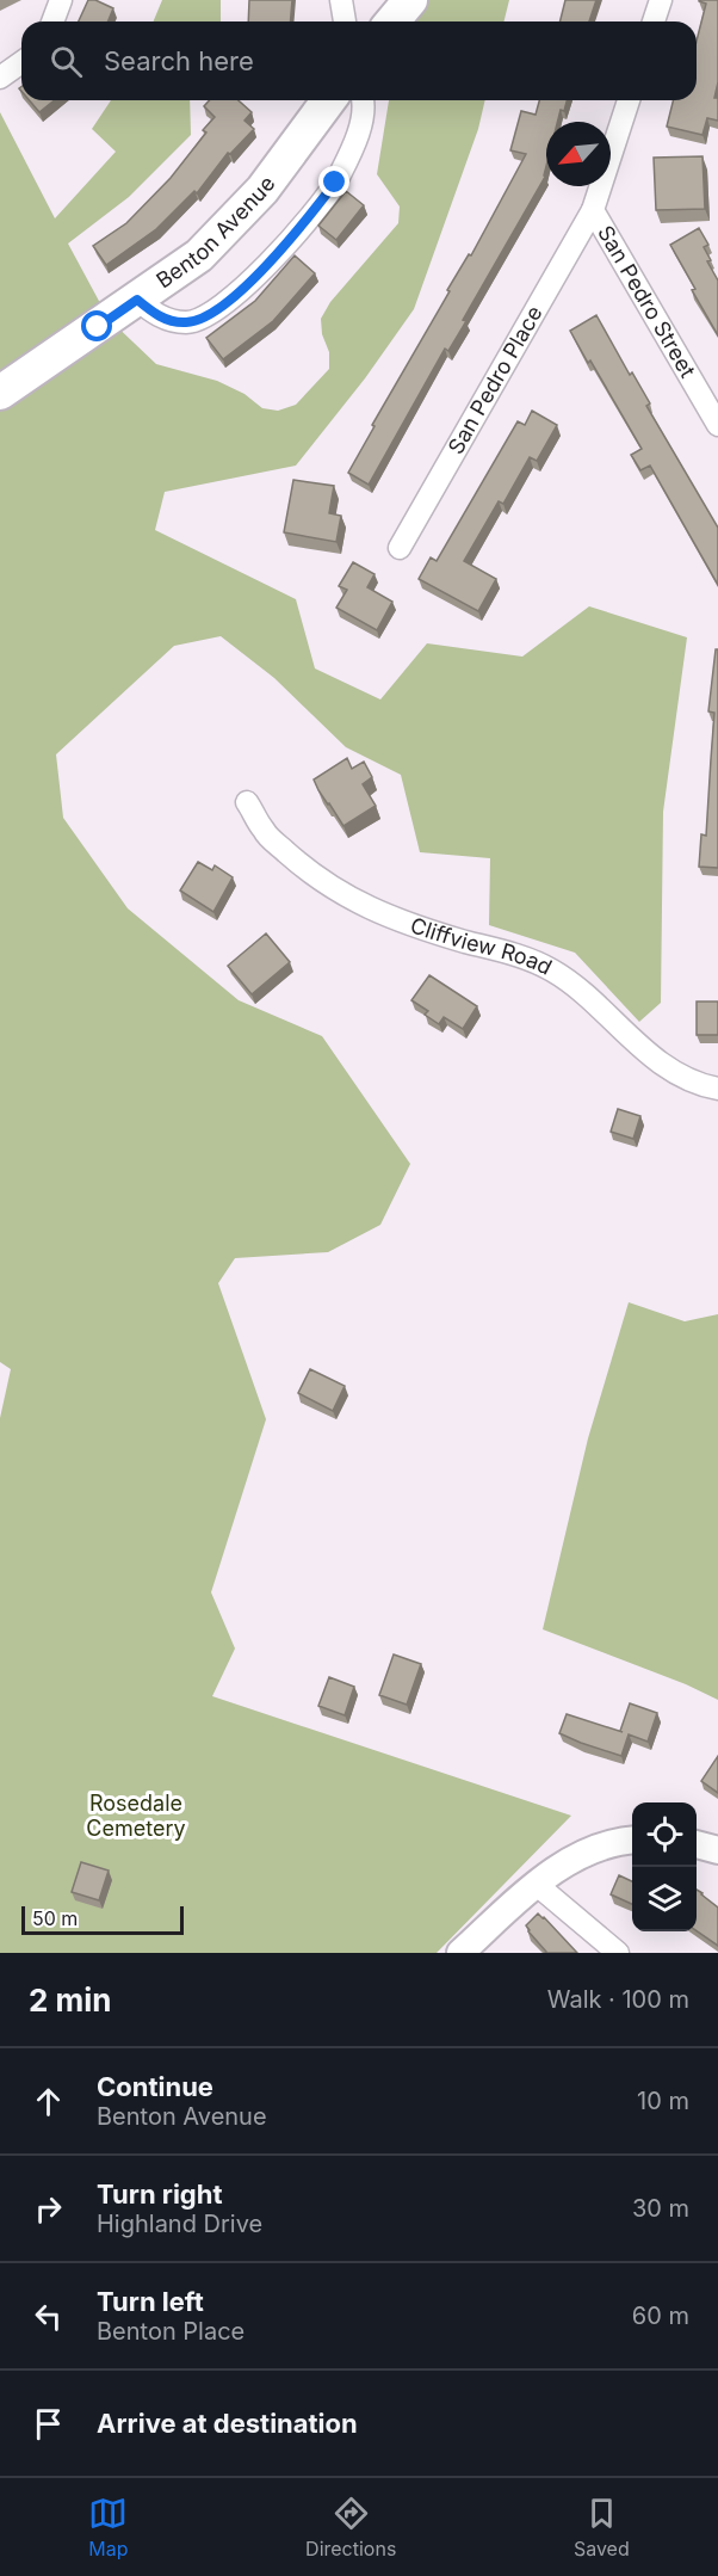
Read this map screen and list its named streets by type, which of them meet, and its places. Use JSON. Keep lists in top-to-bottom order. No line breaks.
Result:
{"streets":{"main road":["Benton Avenue"],"street":["San Pedro Street","San Pedro Place","Cliffview Road"]},"crossings":[["San Pedro Street","San Pedro Place"]],"parks":["Rosedale Cemetery"],"scale_bar":"50 m","north":"bottom left","page":{"search":"Search here","scale":"50 m","heading":["2 min","Walk · 100 m"],"list":[["Continue","Benton Avenue","10 m"],["Turn right","Highland Drive","30 m"],["Turn left","Benton Place","60 m"],"Arrive at destination"],"nav":["Map","Directions","Saved"]}}
